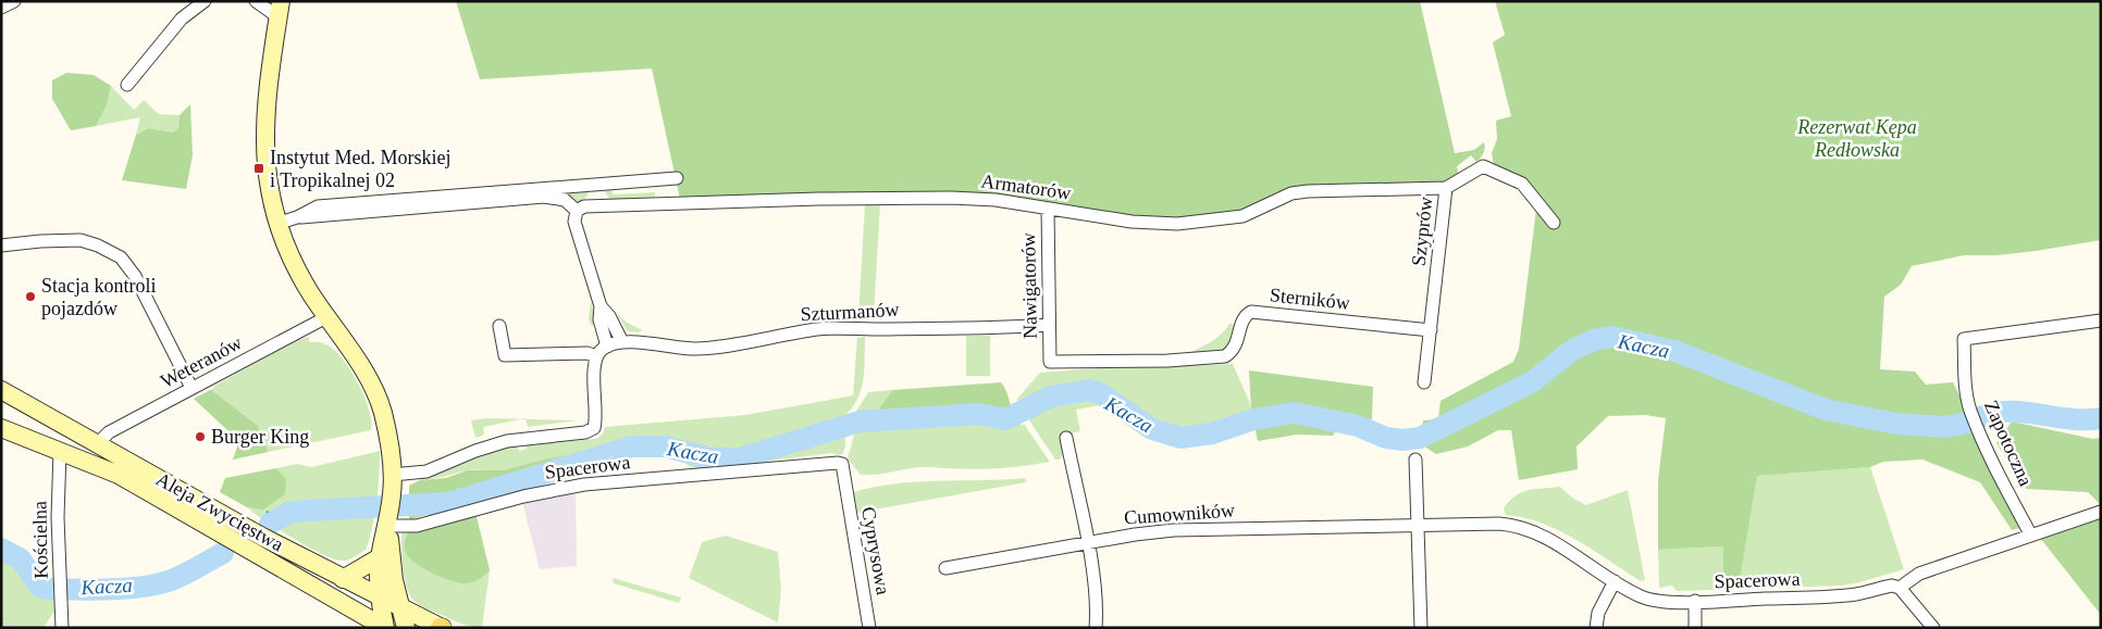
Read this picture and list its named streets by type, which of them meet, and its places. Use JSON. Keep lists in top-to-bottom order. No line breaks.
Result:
{"streets":{"main road":["Aleja Zwycięstwa"],"street":["Armatorów","Szyprów","Nawigatorów","Sterników","Szturmanów","Weteranów","Zapotoczna","Spacerowa","Cumowników","Kościelna","Cyprysowa"]},"crossings":[["Armatorów","Szyprów"],["Armatorów","Nawigatorów"],["Szyprów","Sterników"],["Nawigatorów","Sterników"],["Nawigatorów","Szturmanów"],["Weteranów","Aleja Zwycięstwa"],["Spacerowa","Cumowników"],["Spacerowa","Cyprysowa"],["Aleja Zwycięstwa","Kościelna"]],"water":["Kacza"],"parks":["Rezerwat Kępa Redłowska"],"places":{"transit":["Instytut Med. Morskiej i Tropikalnej 02"],"other":["Stacja kontroli pojazdów","Burger King"]}}
